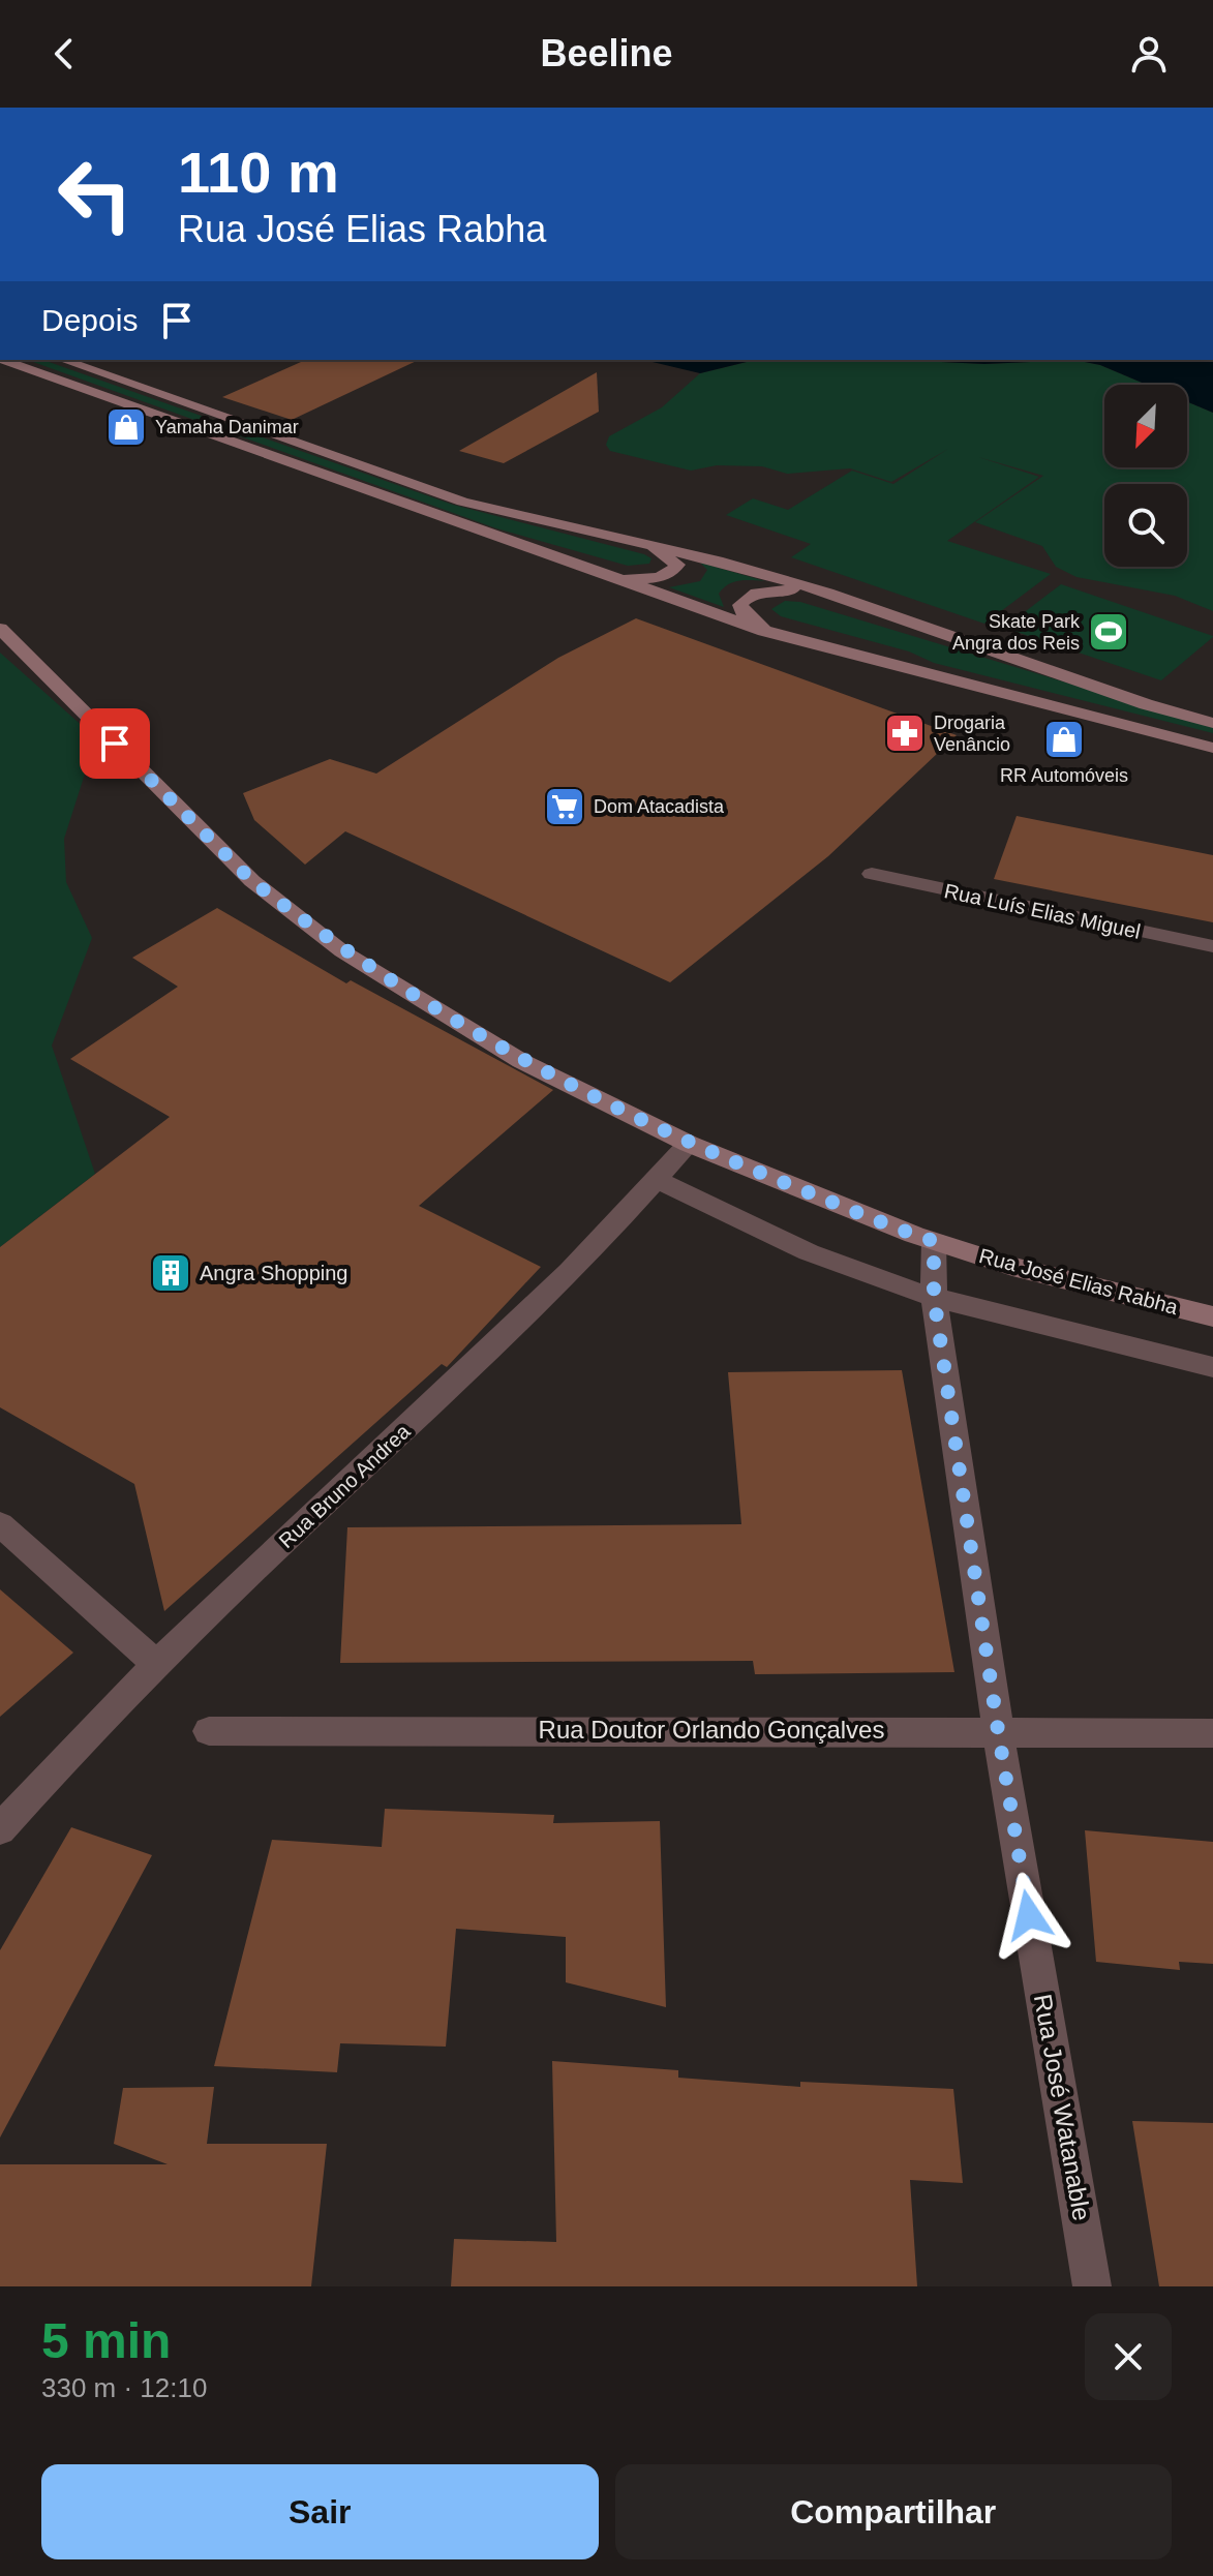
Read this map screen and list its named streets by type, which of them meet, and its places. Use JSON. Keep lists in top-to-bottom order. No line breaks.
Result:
{"streets":{"main road":["Rua José Elias Rabha"],"street":["Rua Luís Elias Miguel","Rua Bruno Andrea","Rua Doutor Orlando Gonçalves","Rua José Watanable"]},"crossings":[["Rua José Elias Rabha","Rua Bruno Andrea"],["Rua José Elias Rabha","Rua José Watanable"],["Rua Doutor Orlando Gonçalves","Rua José Watanable"]],"places":{"shop":["Yamaha Danimar","RR Automóveis"],"sports":["Skate Park Angra dos Reis"],"pharmacy":["Drogaria Venâncio"],"supermarket":["Dom Atacadista"],"building":["Angra Shopping"]},"north":"bottom left","page":{"header":"Beeline","turn":["110 m","Rua José Elias Rabha"],"then":"Depois","heading":["5 min","330 m · 12:10"],"buttons":["Sair","Compartilhar"]}}
